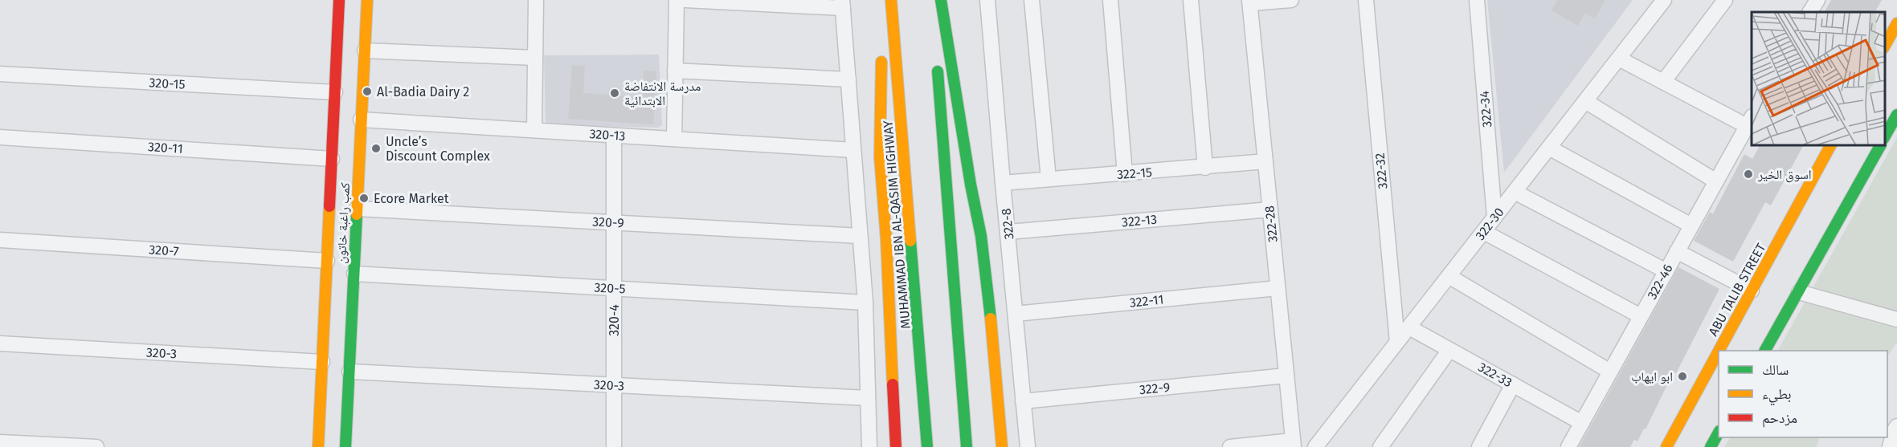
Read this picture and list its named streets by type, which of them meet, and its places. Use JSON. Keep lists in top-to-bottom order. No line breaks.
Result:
{"streets":{"main road":["كمب راغبة خاتون","MUHAMMAD IBN AL-QASIM HIGHWAY","ABU TALIB STREET"],"street":["320-15","322-34","320-13","320-11","322-32","322-15","322-13","320-9","322-8","322-28","322-30","320-7","322-46","320-5","322-11","320-4","320-3","322-33","322-9"]},"crossings":[["320-15","كمب راغبة خاتون"],["322-34","322-30"],["320-13","كمب راغبة خاتون"],["320-13","320-4"],["320-11","كمب راغبة خاتون"],["322-32","322-30"],["322-15","322-8"],["322-15","322-28"],["322-13","322-8"],["322-13","322-28"],["320-9","كمب راغبة خاتون"],["320-9","320-4"],["كمب راغبة خاتون","320-7"],["كمب راغبة خاتون","320-5"],["كمب راغبة خاتون","320-3"],["322-8","322-11"],["322-8","322-9"],["322-28","322-11"],["322-28","322-9"],["322-30","322-33"],["322-46","322-33"],["320-5","320-4"],["320-4","320-3"]],"places":["Al-Badia Dairy 2","مدرسة الانتفاضة الابتدائية","Uncle’s Discount Complex","اسوق الخير","Ecore Market","ابو ايهاب"],"legend":["سالك","بطيء","مزدحم"]}
